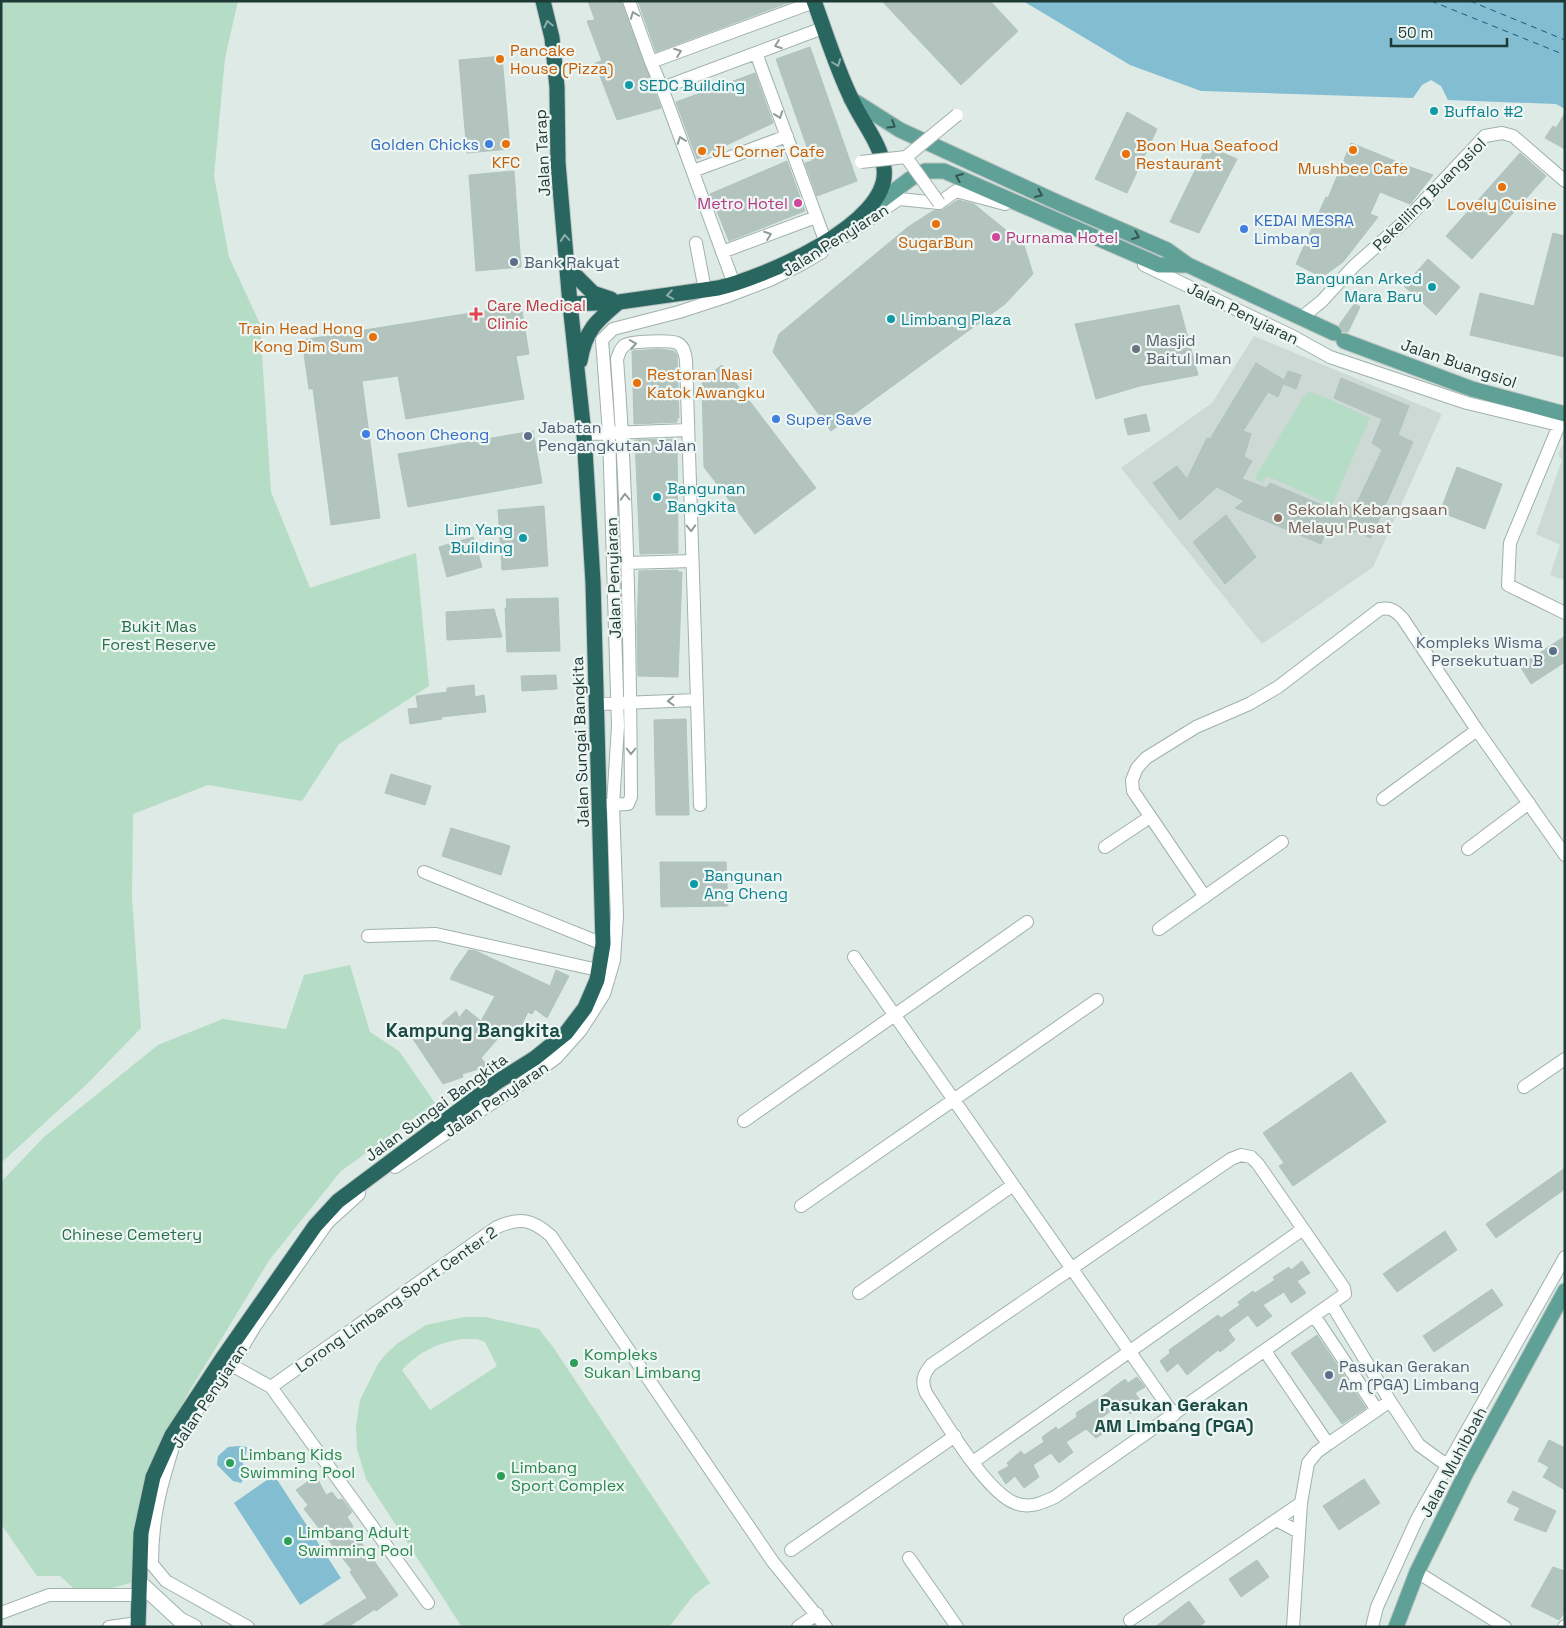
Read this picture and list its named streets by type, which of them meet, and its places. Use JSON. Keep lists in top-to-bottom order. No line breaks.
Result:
{"streets":{"highway":["Jalan Tarap","Jalan Sungai Bangkita"],"main road":["Jalan Buangsiol","Jalan Muhibbah"],"street":["Pekeliling Buangsiol","Jalan Penyiaran","Lorong Limbang Sport Center 2"]},"crossings":[["Jalan Tarap","Jalan Sungai Bangkita"],["Pekeliling Buangsiol","Jalan Buangsiol"],["Jalan Penyiaran","Jalan Buangsiol"],["Jalan Penyiaran","Jalan Sungai Bangkita"]],"one_way":["Jalan Tarap"],"districts":["Kampung Bangkita","Pasukan Gerakan AM Limbang (PGA)"],"parks":["Bukit Mas Forest Reserve","Chinese Cemetery"],"places":{"other":["Pancake House (Pizza)","SEDC Building","Buffalo #2","Golden Chicks","KFC","Mushbee Cafe","JL Corner Cafe","Boon Hua Seafood Restaurant","Lovely Cuisine","Metro Hotel","SugarBun","KEDAI MESRA Limbang","Purnama Hotel","Bank Rakyat","Bangunan Arked Mara Baru","Limbang Plaza","Train Head Hong Kong Dim Sum","Masjid Baitul Iman","Restoran Nasi Katok Awangku","Super Save","Choon Cheong","Jabatan Pengangkutan Jalan","Bangunan Bangkita","Sekolah Kebangsaan Melayu Pusat","Lim Yang Building","Kompleks Wisma Persekutuan B","Bangunan Ang Cheng","Kompleks Sukan Limbang","Pasukan Gerakan Am (PGA) Limbang","Limbang Kids Swimming Pool","Limbang Sport Complex","Limbang Adult Swimming Pool"],"health":["Care Medical Clinic"]},"scale_bar":"50 m"}
